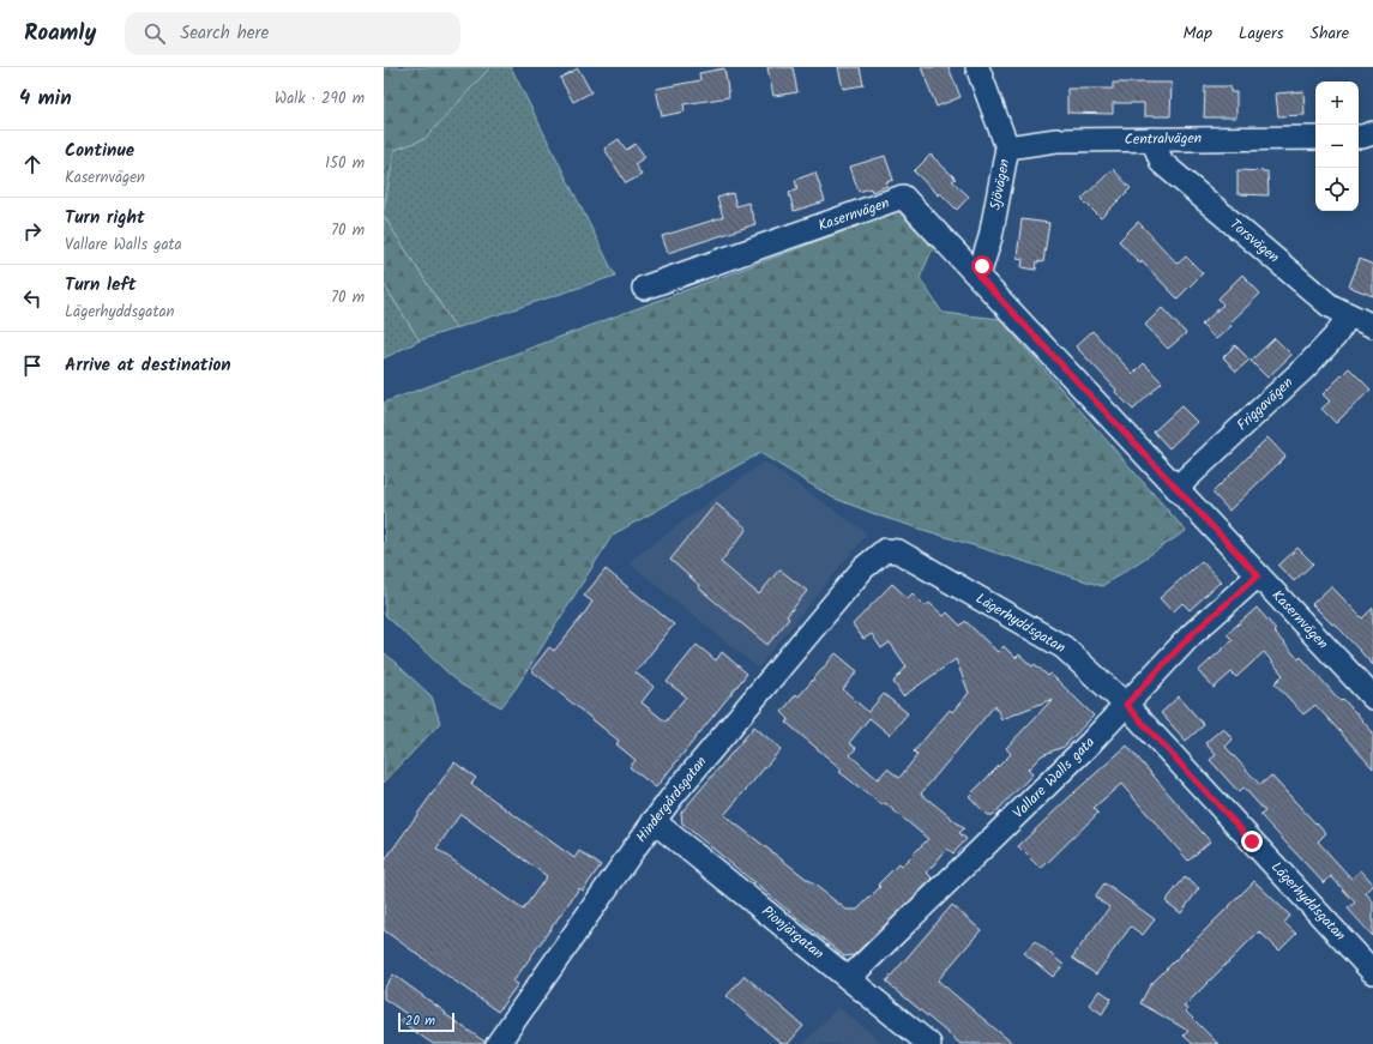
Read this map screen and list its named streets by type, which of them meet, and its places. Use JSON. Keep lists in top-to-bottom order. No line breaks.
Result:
{"streets":{"street":["Centralvägen","Sjövägen","Kasernvägen","Torsvägen","Friggavägen","Lägerhyddsgatan","Vallare Walls gata","Hindergårdsgatan","Pionjärgatan"]},"crossings":[["Centralvägen","Sjövägen"],["Centralvägen","Torsvägen"],["Sjövägen","Kasernvägen"],["Kasernvägen","Friggavägen"],["Kasernvägen","Vallare Walls gata"],["Torsvägen","Friggavägen"],["Lägerhyddsgatan","Vallare Walls gata"],["Lägerhyddsgatan","Hindergårdsgatan"],["Vallare Walls gata","Pionjärgatan"],["Hindergårdsgatan","Pionjärgatan"]],"scale_bar":"20 m","page":{"header":"Roamly","search":"Search here","nav":["Map","Layers","Share"],"heading":["4 min","Walk · 290 m"],"map_buttons":["+","−"],"list":[["Continue","Kasernvägen","150 m"],["Turn right","Vallare Walls gata","70 m"],["Turn left","Lägerhyddsgatan","70 m"],"Arrive at destination"],"scale":"20 m"}}
